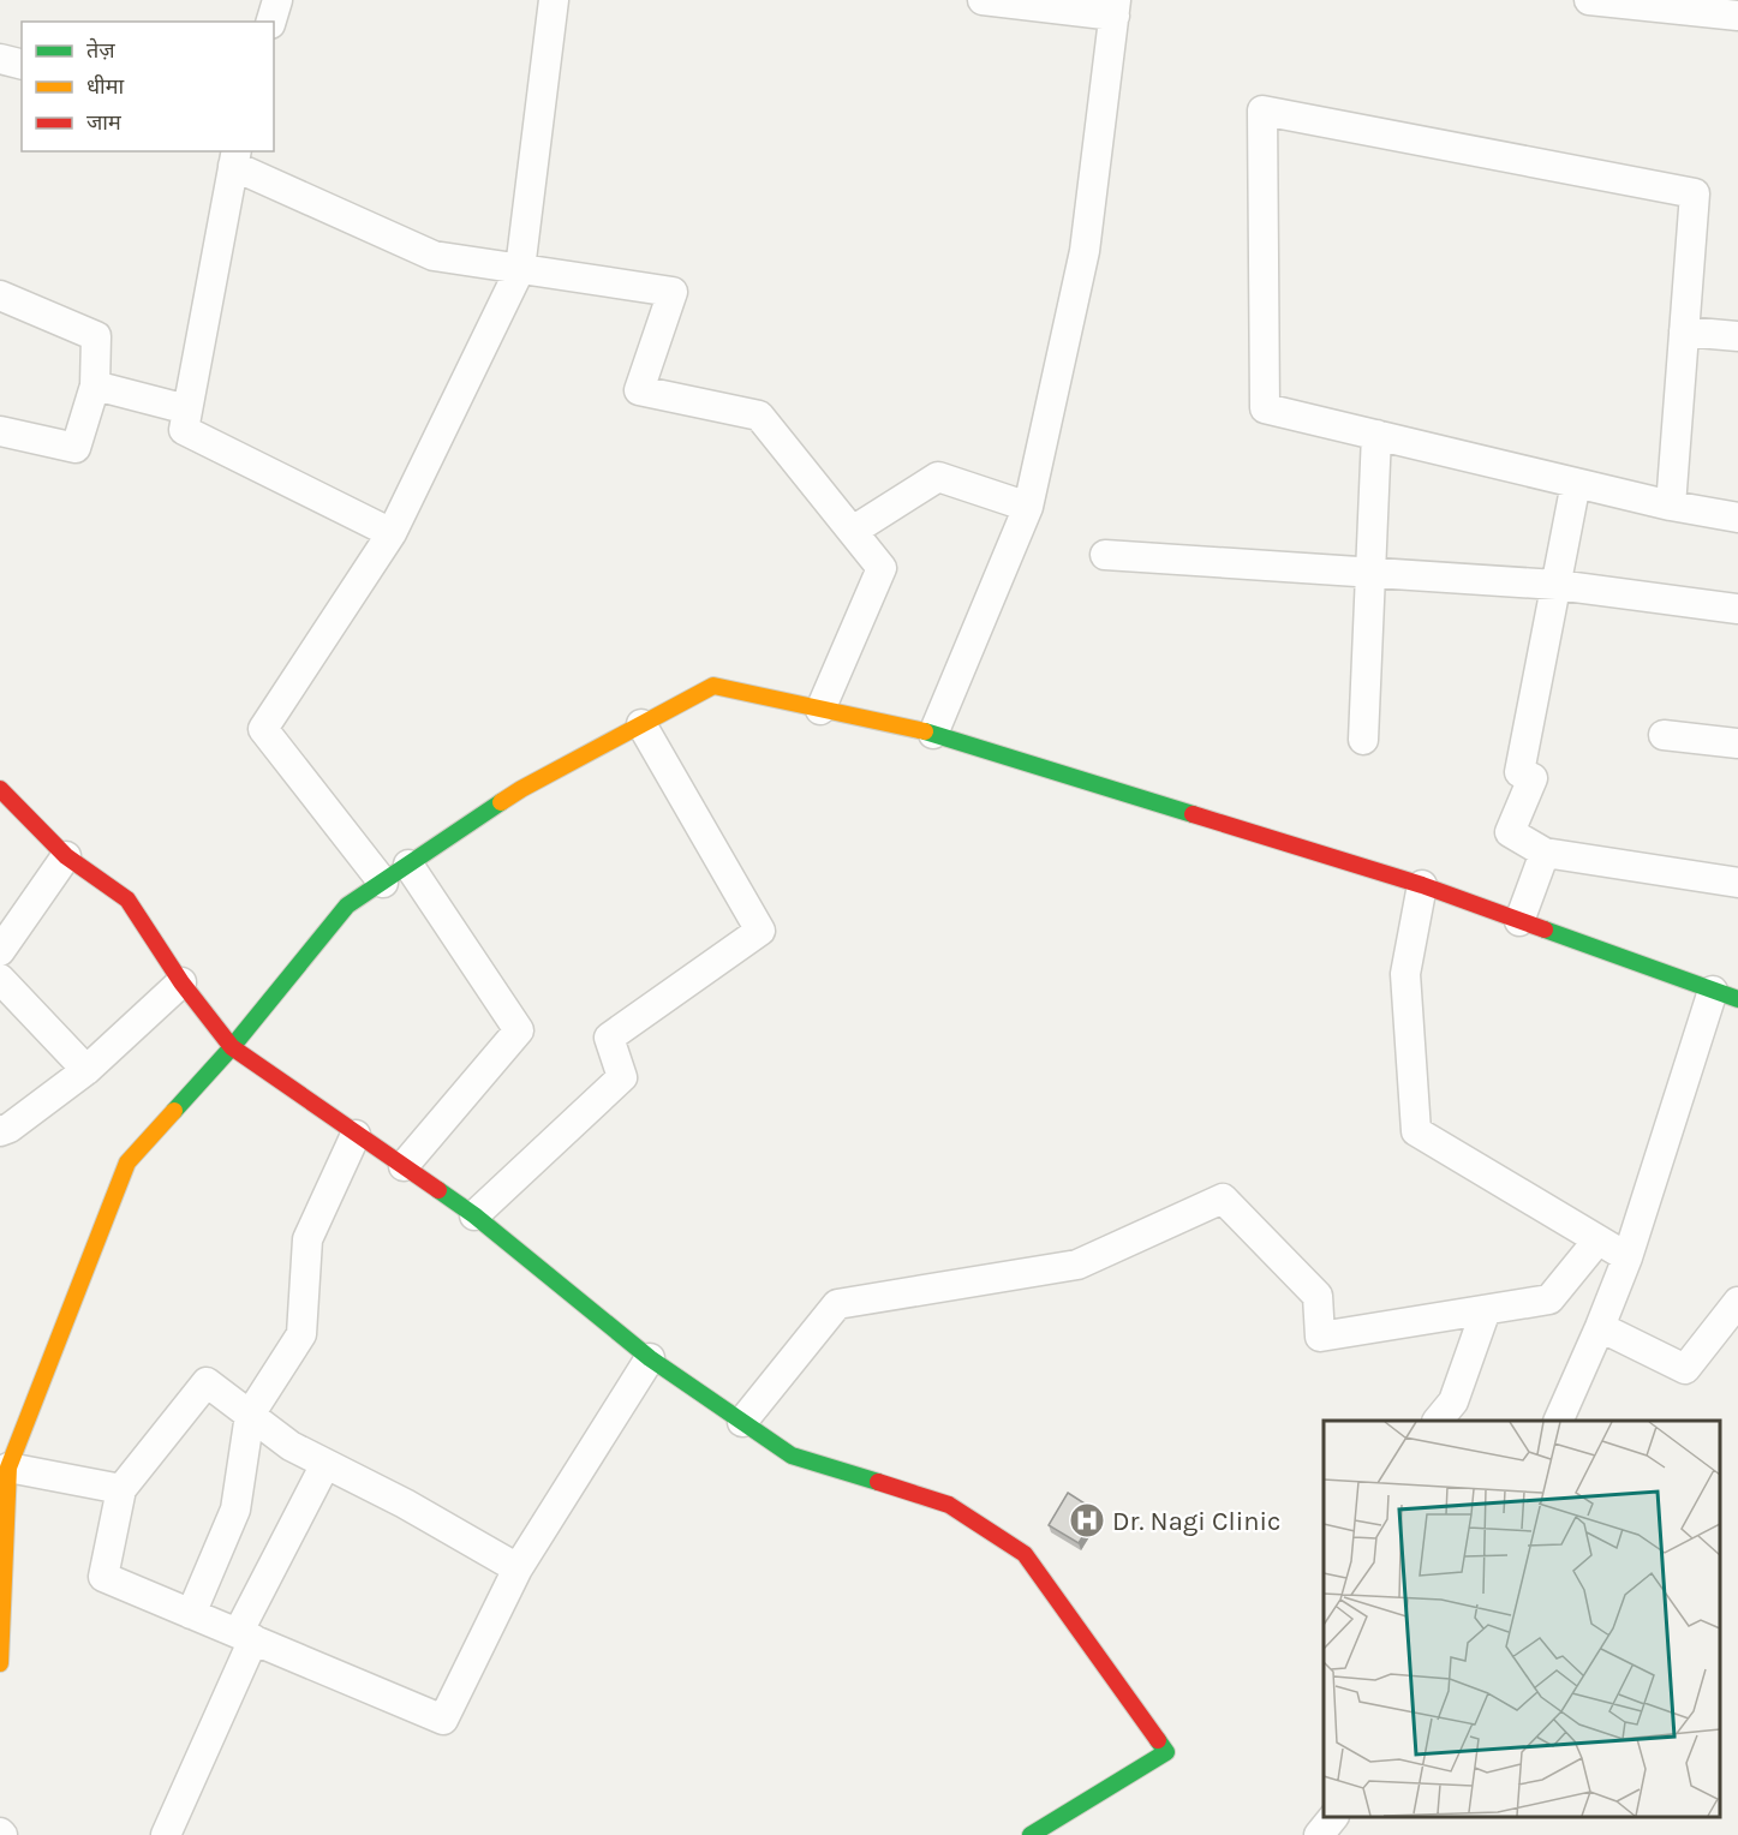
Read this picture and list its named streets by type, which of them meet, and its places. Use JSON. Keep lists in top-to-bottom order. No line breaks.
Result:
{"places":{"hospital":["Dr. Nagi Clinic"]},"legend":["तेज़","धीमा","जाम"]}
